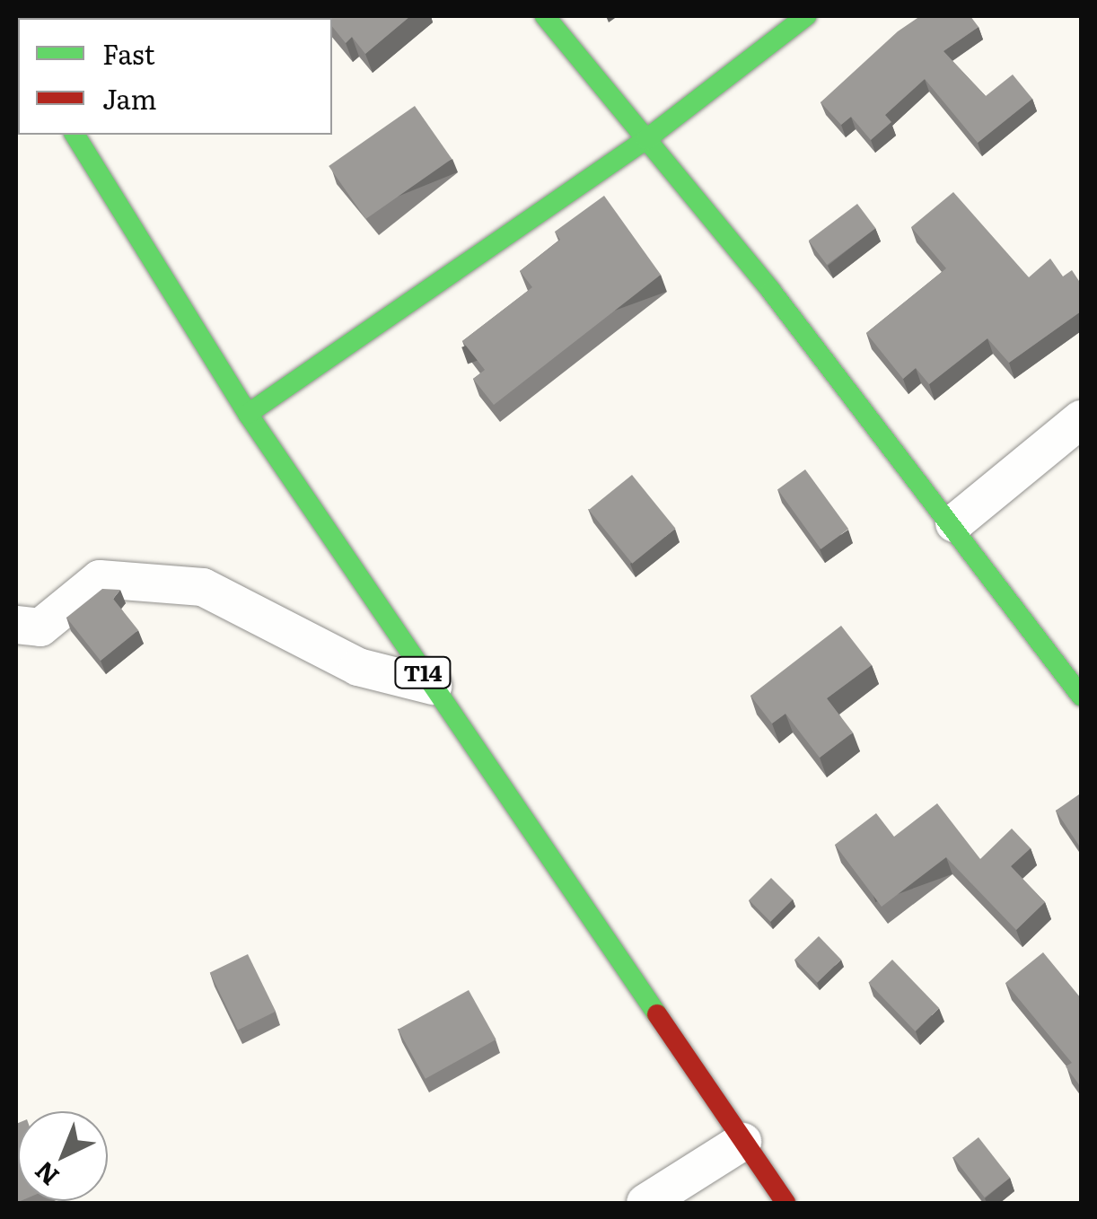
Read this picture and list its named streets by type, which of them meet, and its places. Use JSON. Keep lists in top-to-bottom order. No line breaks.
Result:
{"streets":{"main road":["T14"]},"legend":["Fast","Jam"],"north":"bottom left"}
